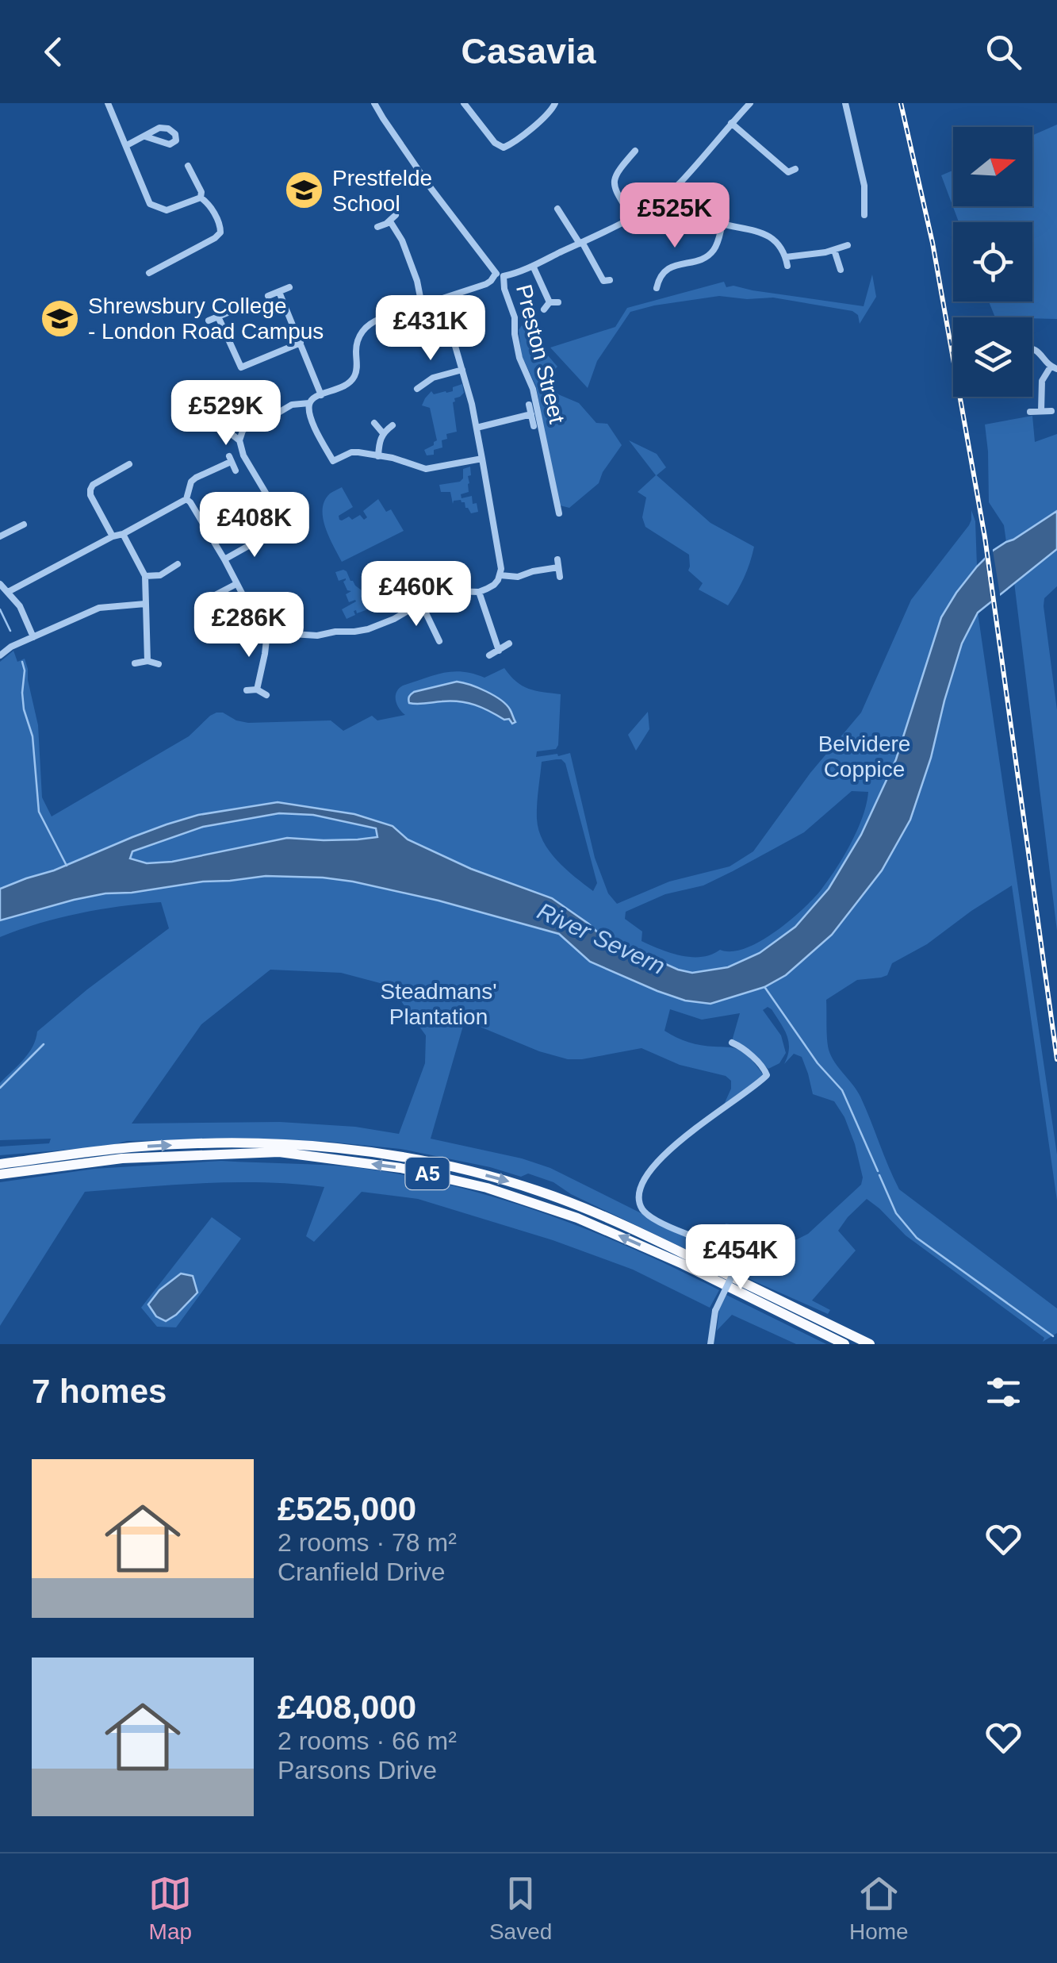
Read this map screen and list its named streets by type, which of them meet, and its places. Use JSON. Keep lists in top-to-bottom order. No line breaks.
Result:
{"streets":{"highway":["A5"],"street":["Preston Street"]},"water":["River Severn"],"parks":["Belvidere Coppice","Steadmans' Plantation"],"places":{"school or university":["Prestfelde School","Shrewsbury College - London Road Campus"]},"north":"right","page":{"header":"Casavia","price":["£525K","£431K","£529K","£408K","£460K","£286K","£454K"],"heading":"7 homes","list":[{"name":"£525,000","note":"2 rooms · 78 m² · Cranfield Drive"},{"name":"£408,000","note":"2 rooms · 66 m² · Parsons Drive"}],"tabs":["Map","Saved","Home"]}}
